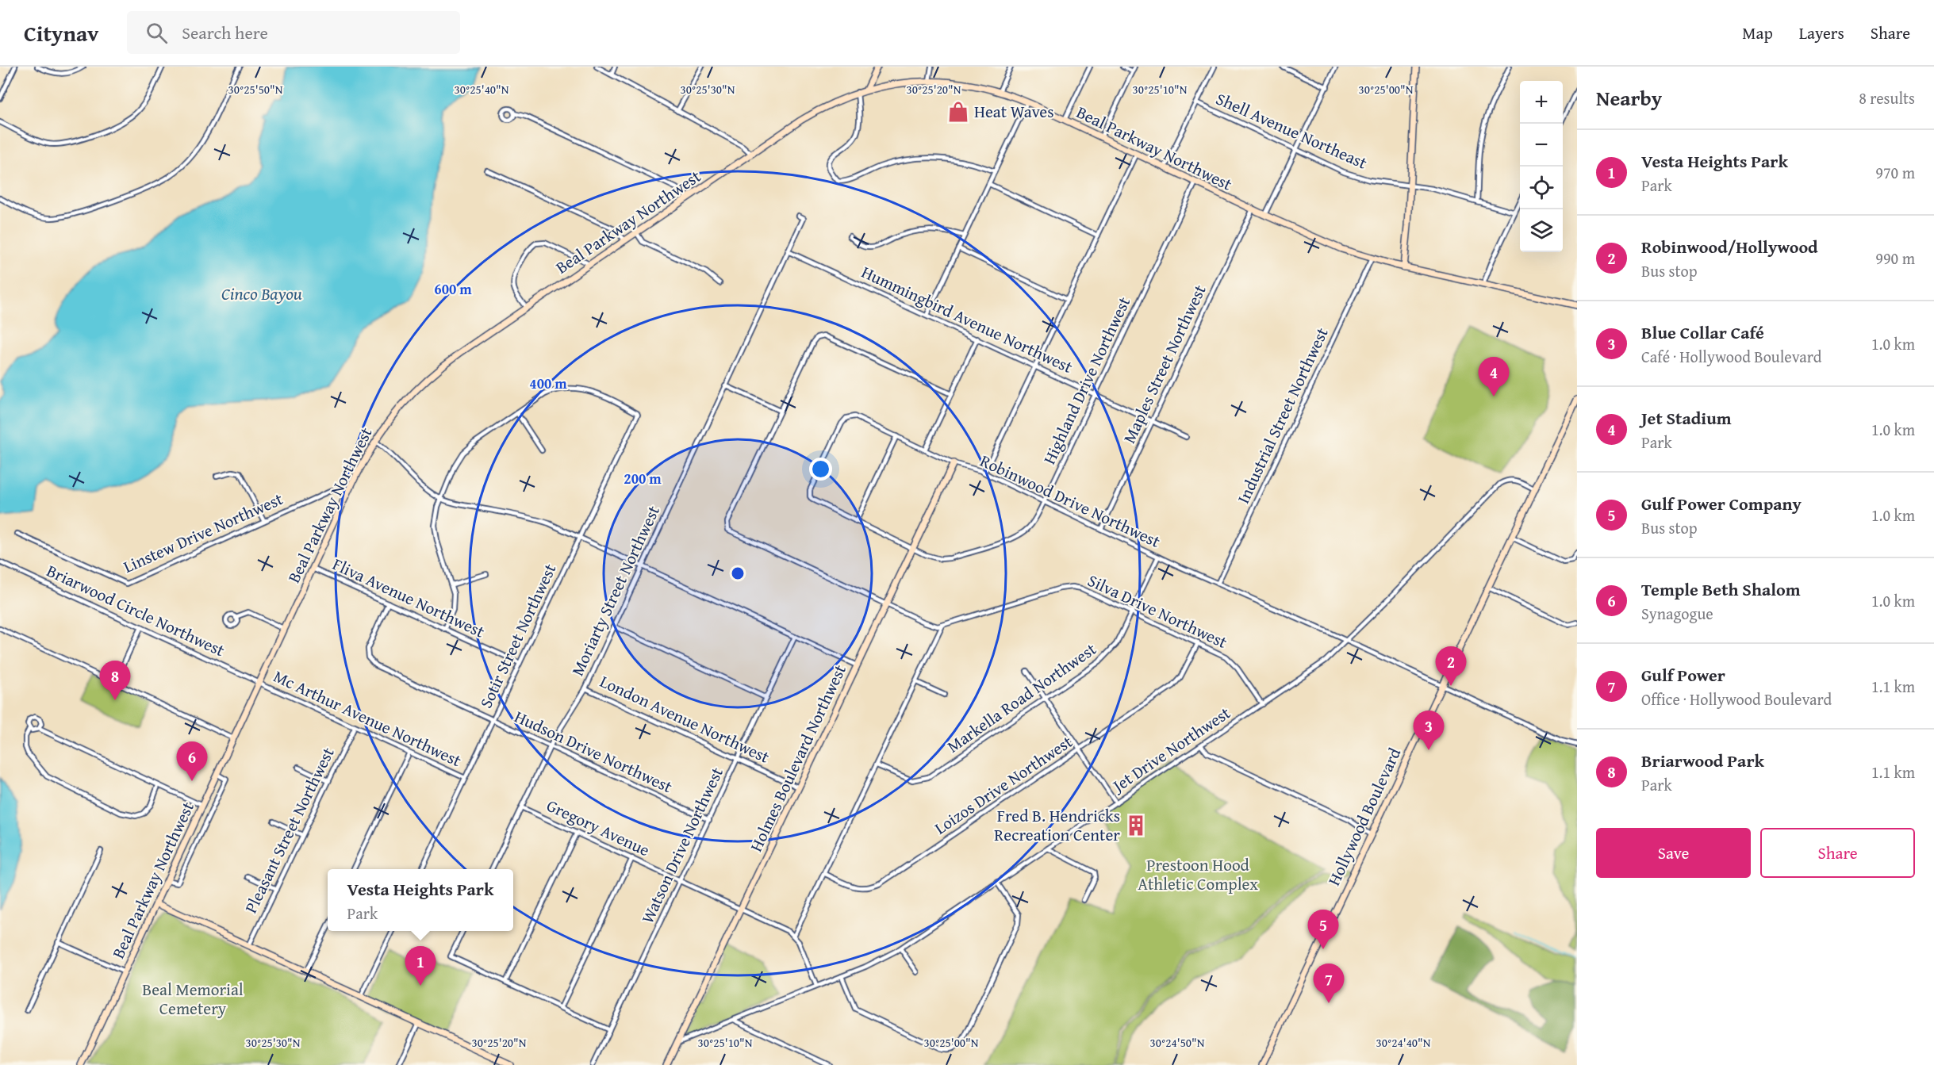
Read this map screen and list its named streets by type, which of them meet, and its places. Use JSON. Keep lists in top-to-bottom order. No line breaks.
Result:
{"streets":{"main road":["Beal Parkway Northwest","Holmes Boulevard Northwest","Hollywood Boulevard"],"street":["Shell Avenue Northeast","Hummingbird Avenue Northwest","Maples Street Northwest","Highland Drive Northwest","Industrial Street Northwest","Robinwood Drive Northwest","Linstew Drive Northwest","Moriarty Street Northwest","Fliva Avenue Northwest","Briarwood Circle Northwest","Silva Drive Northwest","Sotir Street Northwest","Markella Road Northwest","Mc Arthur Avenue Northwest","London Avenue Northwest","Jet Drive Northwest","Hudson Drive Northwest","Loizos Drive Northwest","Gregory Avenue","Pleasant Street Northwest","Watson Drive Northwest"]},"crossings":[["Beal Parkway Northwest","Maples Street Northwest"],["Beal Parkway Northwest","Highland Drive Northwest"],["Beal Parkway Northwest","Industrial Street Northwest"],["Beal Parkway Northwest","Linstew Drive Northwest"],["Beal Parkway Northwest","Fliva Avenue Northwest"],["Beal Parkway Northwest","Briarwood Circle Northwest"],["Beal Parkway Northwest","Mc Arthur Avenue Northwest"],["Hummingbird Avenue Northwest","Maples Street Northwest"],["Hummingbird Avenue Northwest","Highland Drive Northwest"],["Hummingbird Avenue Northwest","Moriarty Street Northwest"],["Maples Street Northwest","Robinwood Drive Northwest"],["Highland Drive Northwest","Robinwood Drive Northwest"],["Highland Drive Northwest","Holmes Boulevard Northwest"],["Industrial Street Northwest","Robinwood Drive Northwest"],["Robinwood Drive Northwest","Markella Road Northwest"],["Robinwood Drive Northwest","Jet Drive Northwest"],["Robinwood Drive Northwest","Holmes Boulevard Northwest"],["Robinwood Drive Northwest","Hollywood Boulevard"],["Moriarty Street Northwest","London Avenue Northwest"],["Moriarty Street Northwest","Hudson Drive Northwest"],["Moriarty Street Northwest","Gregory Avenue"],["Fliva Avenue Northwest","Sotir Street Northwest"],["Fliva Avenue Northwest","Hudson Drive Northwest"],["Briarwood Circle Northwest","Mc Arthur Avenue Northwest"],["Silva Drive Northwest","Markella Road Northwest"],["Silva Drive Northwest","Jet Drive Northwest"],["Silva Drive Northwest","Loizos Drive Northwest"],["Sotir Street Northwest","Mc Arthur Avenue Northwest"],["Sotir Street Northwest","Hudson Drive Northwest"],["Mc Arthur Avenue Northwest","Pleasant Street Northwest"],["London Avenue Northwest","Holmes Boulevard Northwest"],["London Avenue Northwest","Watson Drive Northwest"],["Jet Drive Northwest","Holmes Boulevard Northwest"],["Jet Drive Northwest","Hollywood Boulevard"],["Hudson Drive Northwest","Watson Drive Northwest"],["Holmes Boulevard Northwest","Gregory Avenue"],["Gregory Avenue","Watson Drive Northwest"]],"water":["Cinco Bayou"],"parks":["Prestoon Hood Athletic Complex","Beal Memorial Cemetery"],"places":{"shop":["Heat Waves"],"building":["Fred B. Hendricks Recreation Center"]},"page":{"header":"Citynav","search":"Search here","nav":["Map","Layers","Share"],"heading":["Nearby","8 results"],"map_buttons":["+","−"],"list":[{"mark":"1","name":"Vesta Heights Park","note":"Park","value":"970 m"},{"mark":"2","name":"Robinwood/Hollywood","note":"Bus stop","value":"990 m"},{"mark":"3","name":"Blue Collar Café","note":"Café · Hollywood Boulevard","value":"1.0 km"},{"mark":"4","name":"Jet Stadium","note":"Park","value":"1.0 km"},{"mark":"5","name":"Gulf Power Company","note":"Bus stop","value":"1.0 km"},{"mark":"6","name":"Temple Beth Shalom","note":"Synagogue","value":"1.0 km"},{"mark":"7","name":"Gulf Power","note":"Office · Hollywood Boulevard","value":"1.1 km"},{"mark":"8","name":"Briarwood Park","note":"Park","value":"1.1 km"}],"pins":["4","2","8","3","6","5","1","7"],"buttons":["Save","Share"],"popup":["Vesta Heights Park","Park"]},"coordinates":["30°25'50\"N","30°25'40\"N","30°25'30\"N","30°25'20\"N","30°25'10\"N","30°25'00\"N","30°24'50\"N","30°24'40\"N"],"rings":["600 m","400 m","200 m"]}
